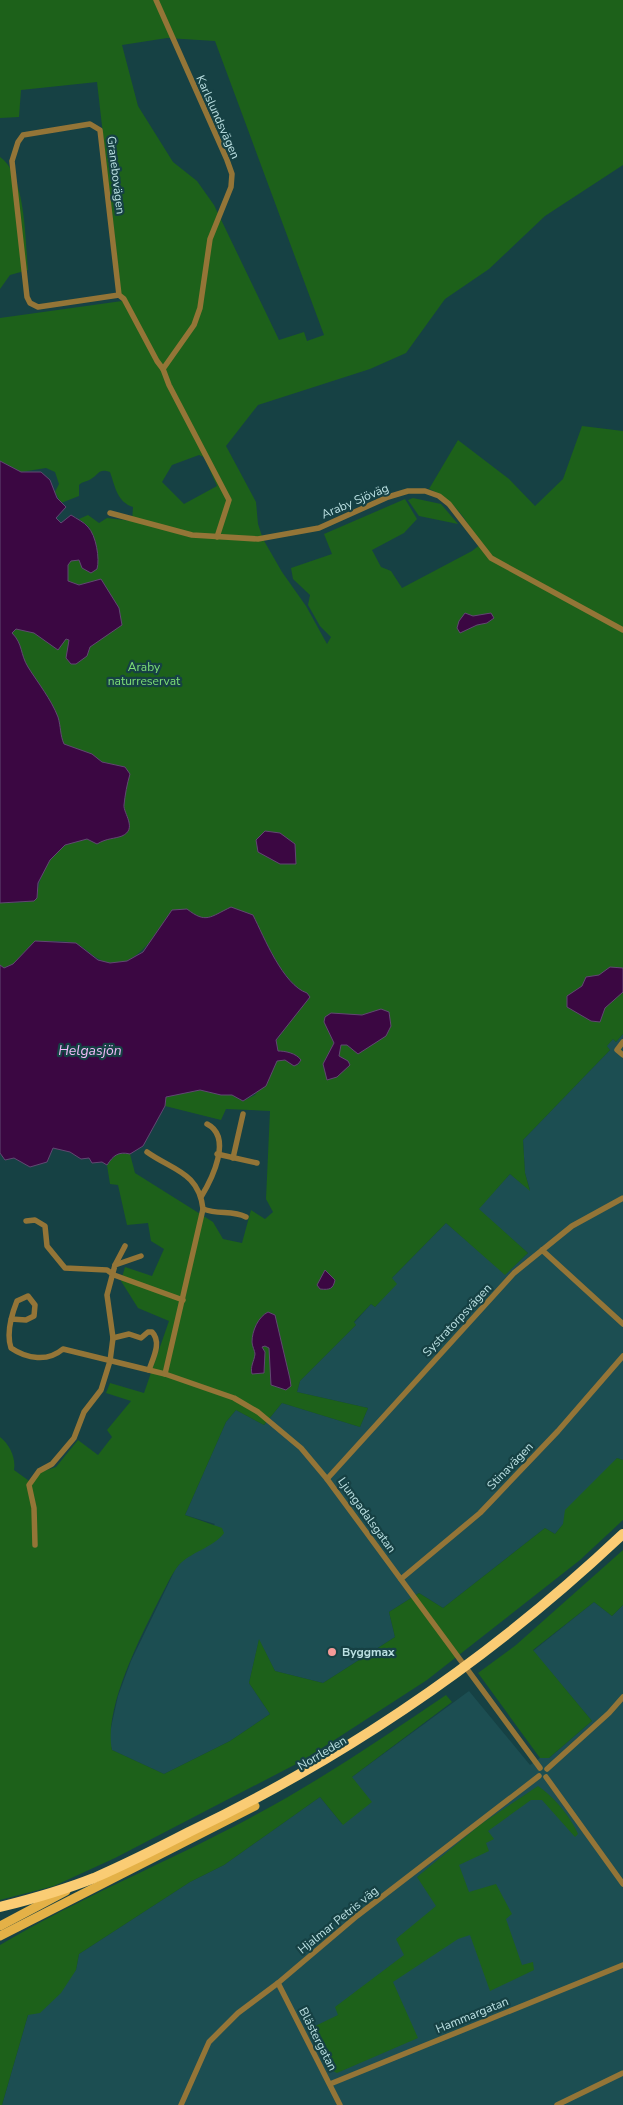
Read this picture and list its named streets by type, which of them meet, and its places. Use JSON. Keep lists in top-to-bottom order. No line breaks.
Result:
{"streets":{"highway":["Norrleden"],"street":["Karlslundsvägen","Granebovägen","Araby Sjöväg","Systratorpsvägen","Stinavägen","Ljungadalsgatan","Hjalmar Petris väg","Hammargatan","Blästergatan"]},"crossings":[["Karlslundsvägen","Granebovägen"],["Systratorpsvägen","Ljungadalsgatan"],["Stinavägen","Ljungadalsgatan"],["Hjalmar Petris väg","Blästergatan"],["Hammargatan","Blästergatan"]],"water":["Helgasjön"],"parks":["Araby naturreservat"],"places":["Byggmax"]}
